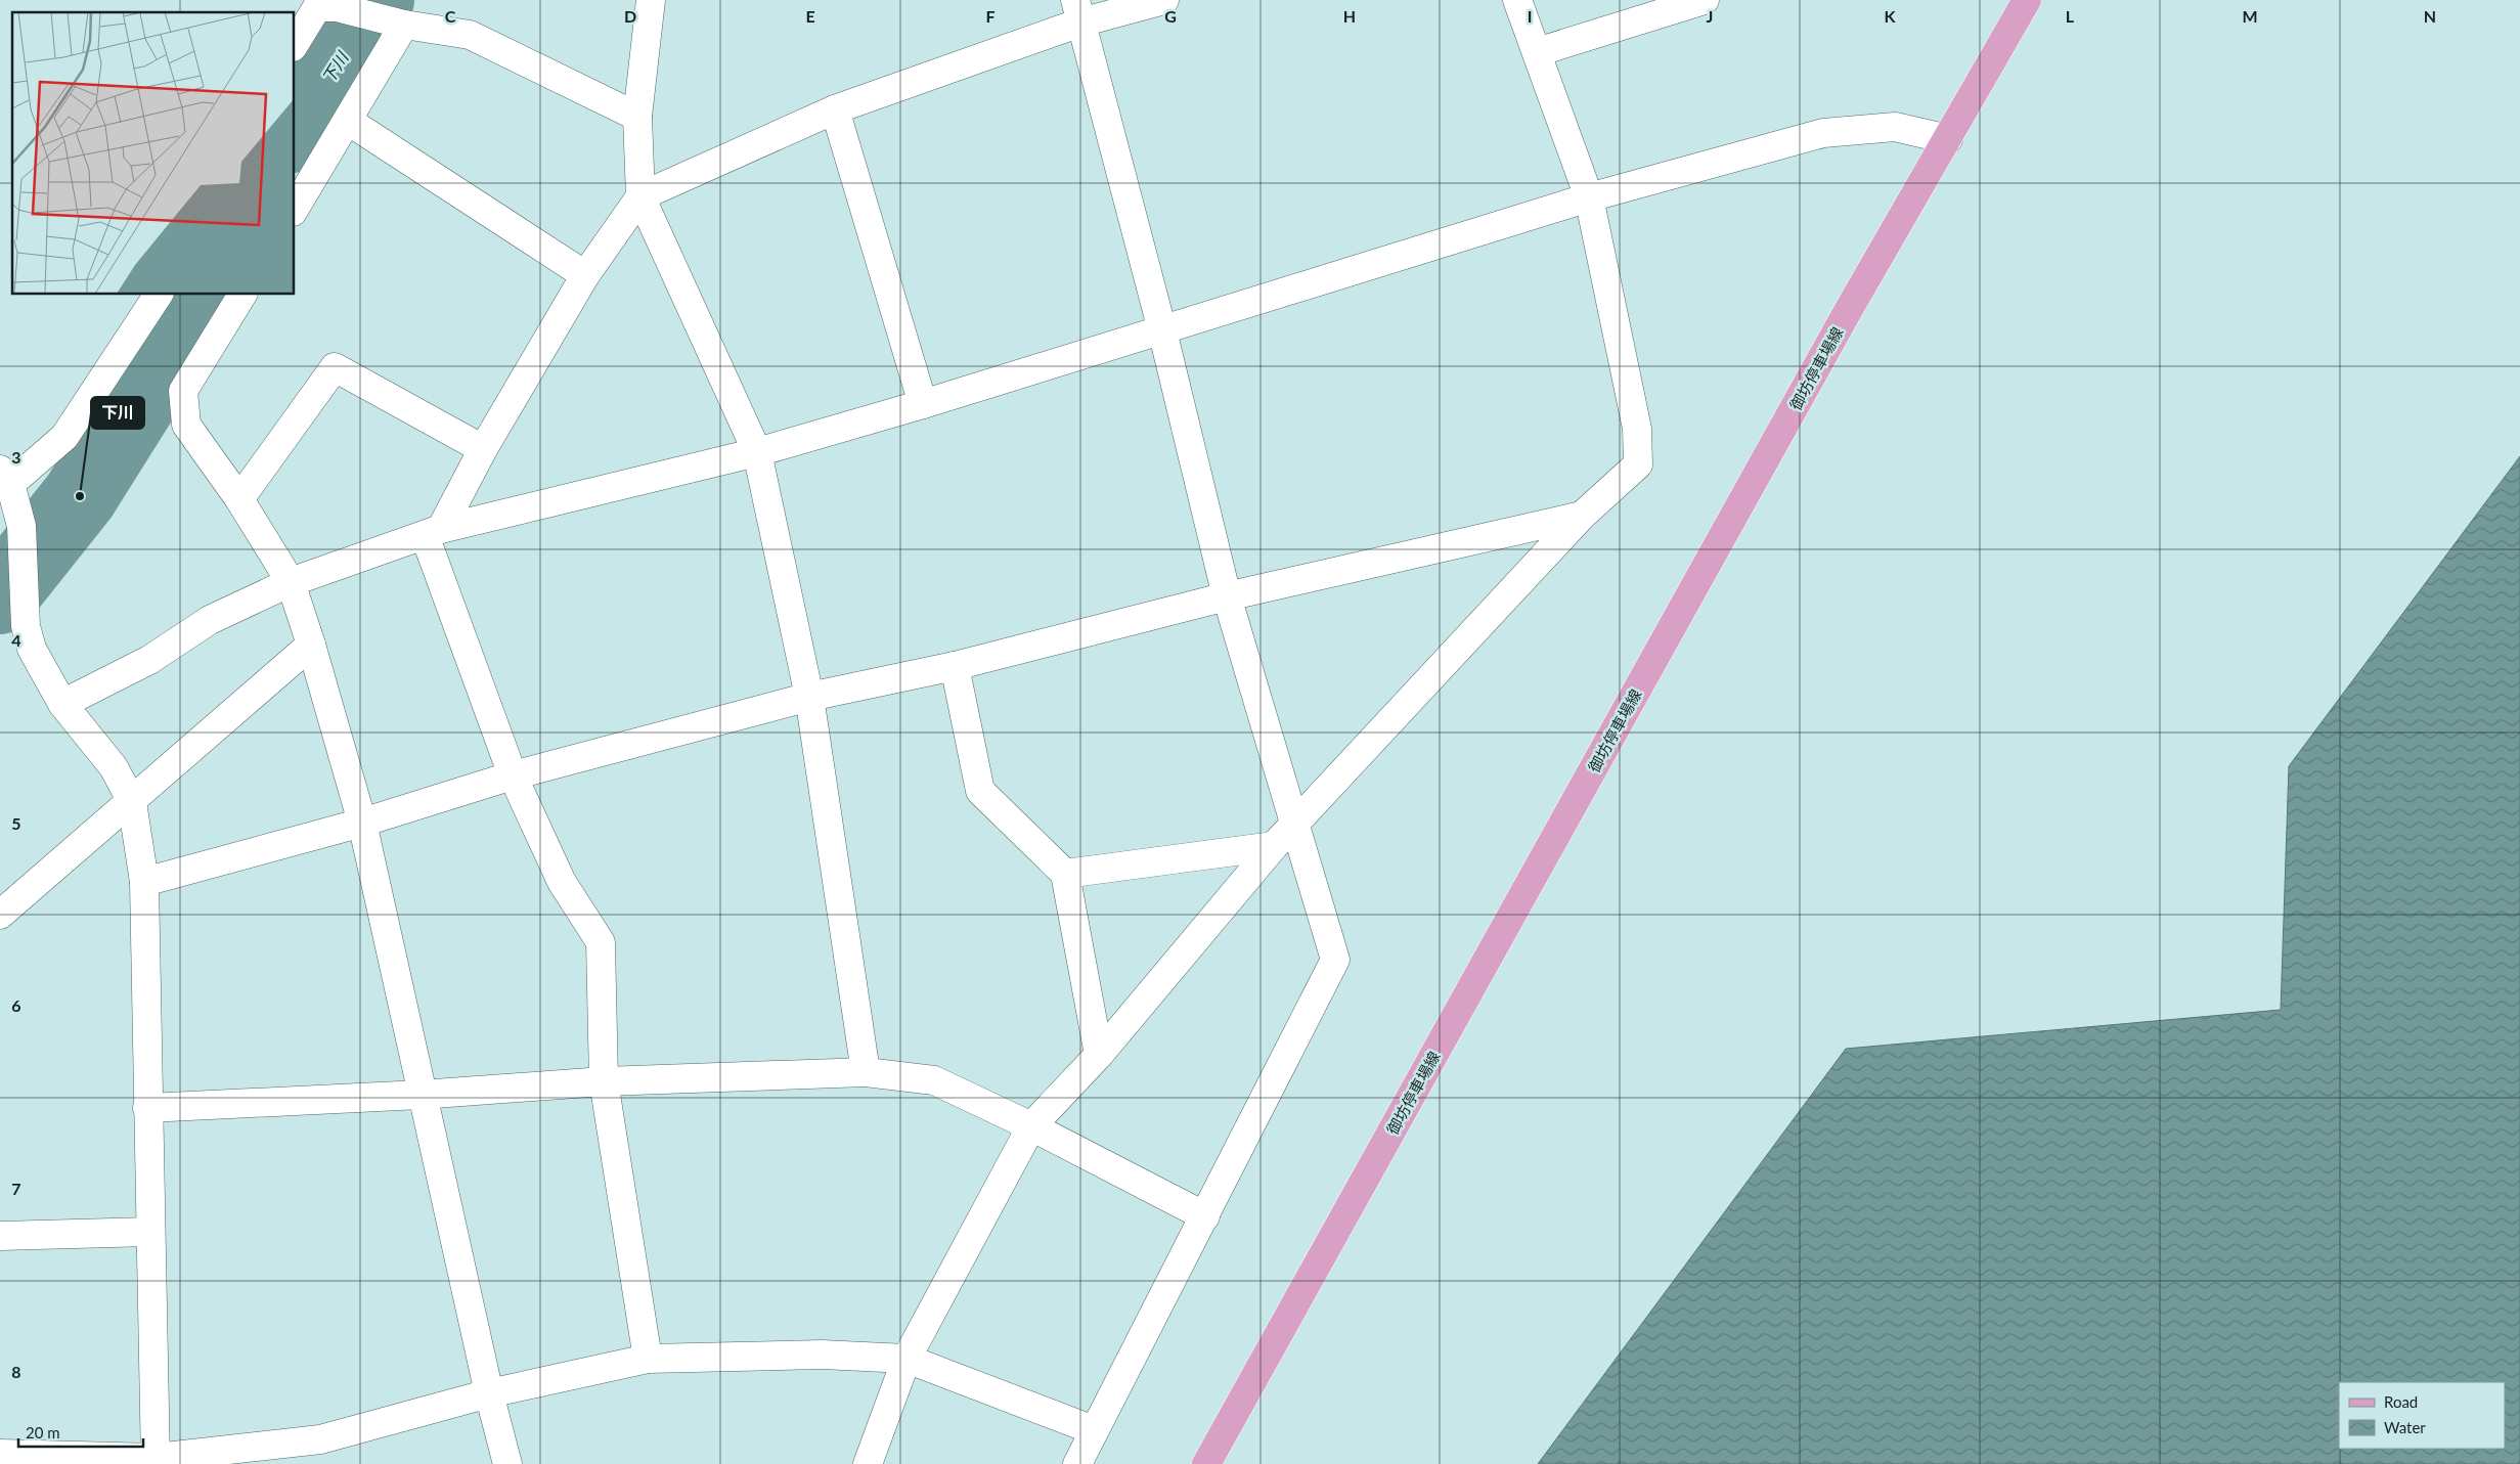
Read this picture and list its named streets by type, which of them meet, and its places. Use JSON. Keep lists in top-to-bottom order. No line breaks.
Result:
{"streets":{"main road":["御坊停車場線"]},"water":["下川"],"places":["下川"],"legend":["Road","Water"],"scale_bar":"20 m","grid":{"columns":["C","D","E","F","G","H","I","J","K","L","M","N"],"rows":["3","4","5","6","7","8"]}}
